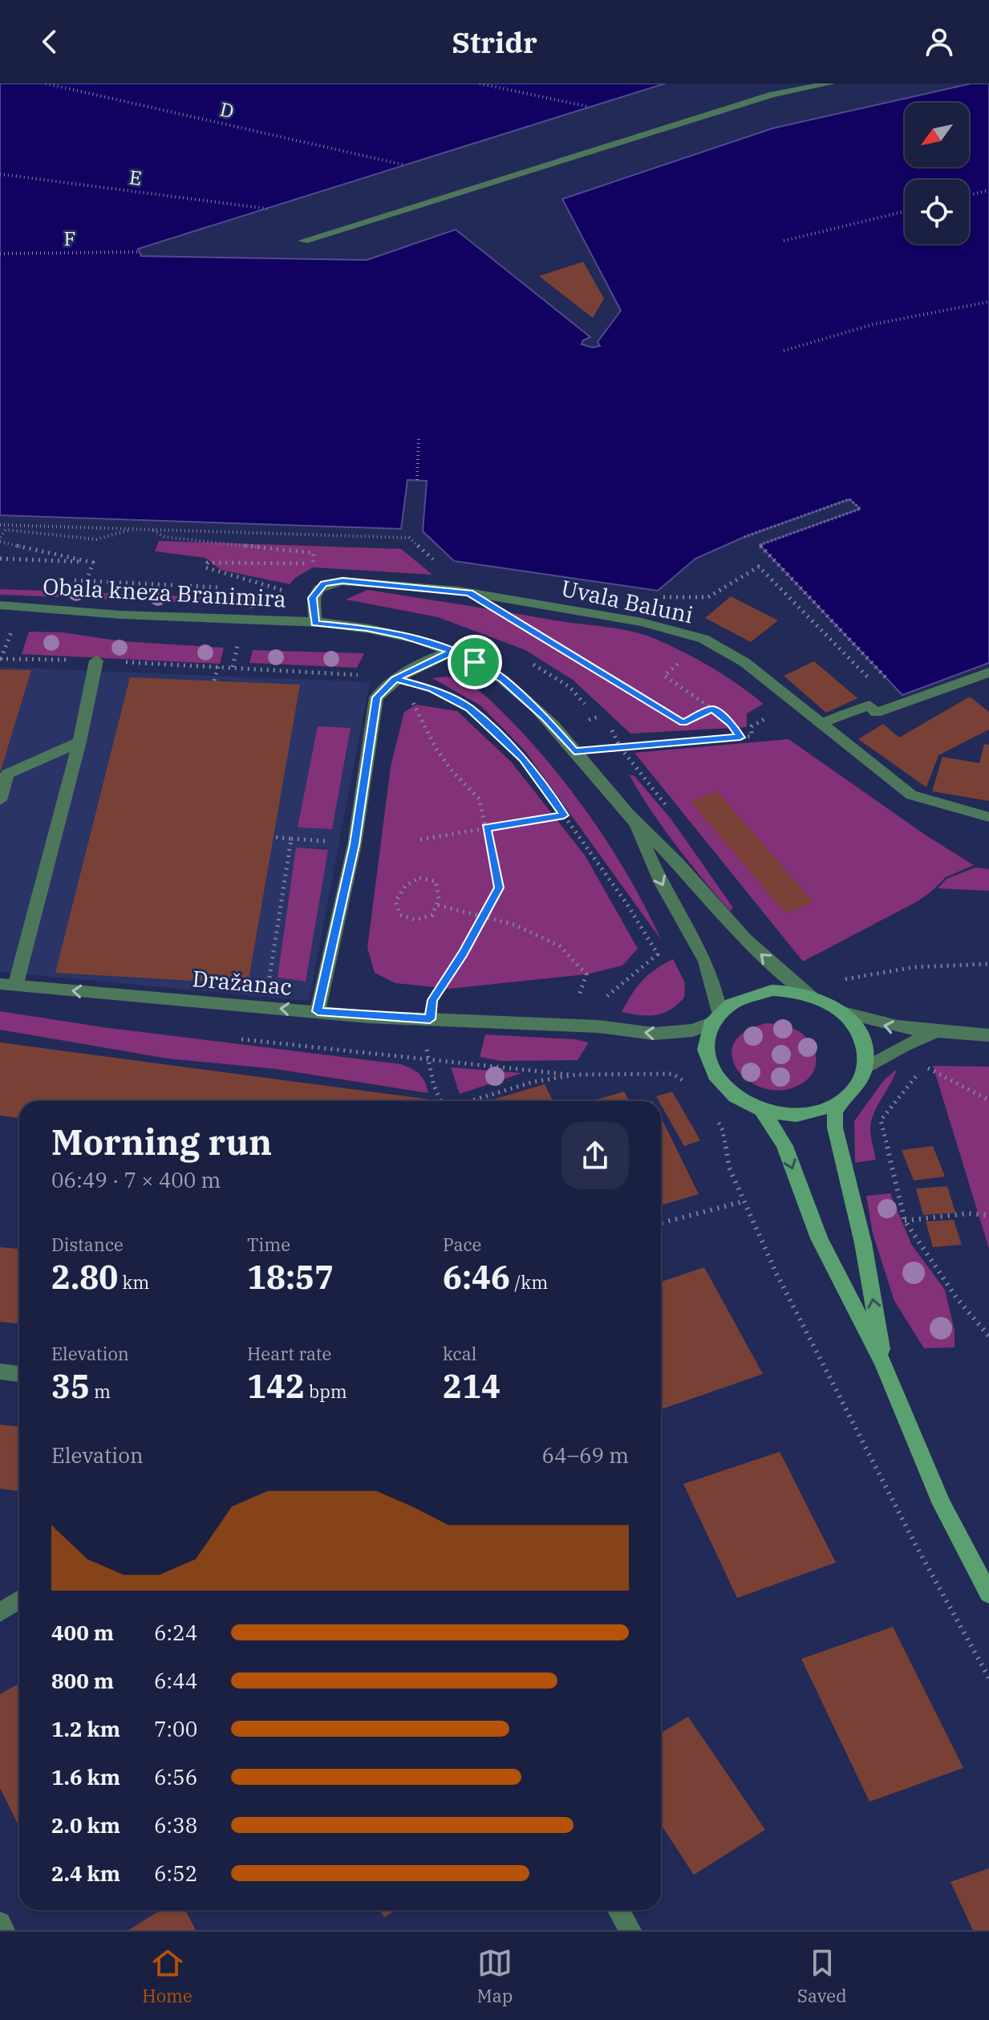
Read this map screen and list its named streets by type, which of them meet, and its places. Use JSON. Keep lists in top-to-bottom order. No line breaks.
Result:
{"streets":{"street":["Obala kneza Branimira","Uvala Baluni","Dražanac"],"path":["D","E","F"]},"crossings":[["Obala kneza Branimira","Uvala Baluni"],["Obala kneza Branimira","Dražanac"]],"one_way":["Dražanac"],"north":"bottom left","page":{"header":"Stridr","heading":["Morning run","06:49 · 7 × 400 m"],"stats":[["Distance","2.80 km"],["Time","18:57"],["Pace","6:46 /km"],["Elevation","35 m"],["Heart rate","142 bpm"],["kcal","214"]],"chart":["Elevation","64–69 m"],"list":[{"name":"400 m","note":"6:24"},{"name":"800 m","note":"6:44"},{"name":"1.2 km","note":"7:00"},{"name":"1.6 km","note":"6:56"},{"name":"2.0 km","note":"6:38"},{"name":"2.4 km","note":"6:52"}],"tabs":["Home","Map","Saved"]}}
